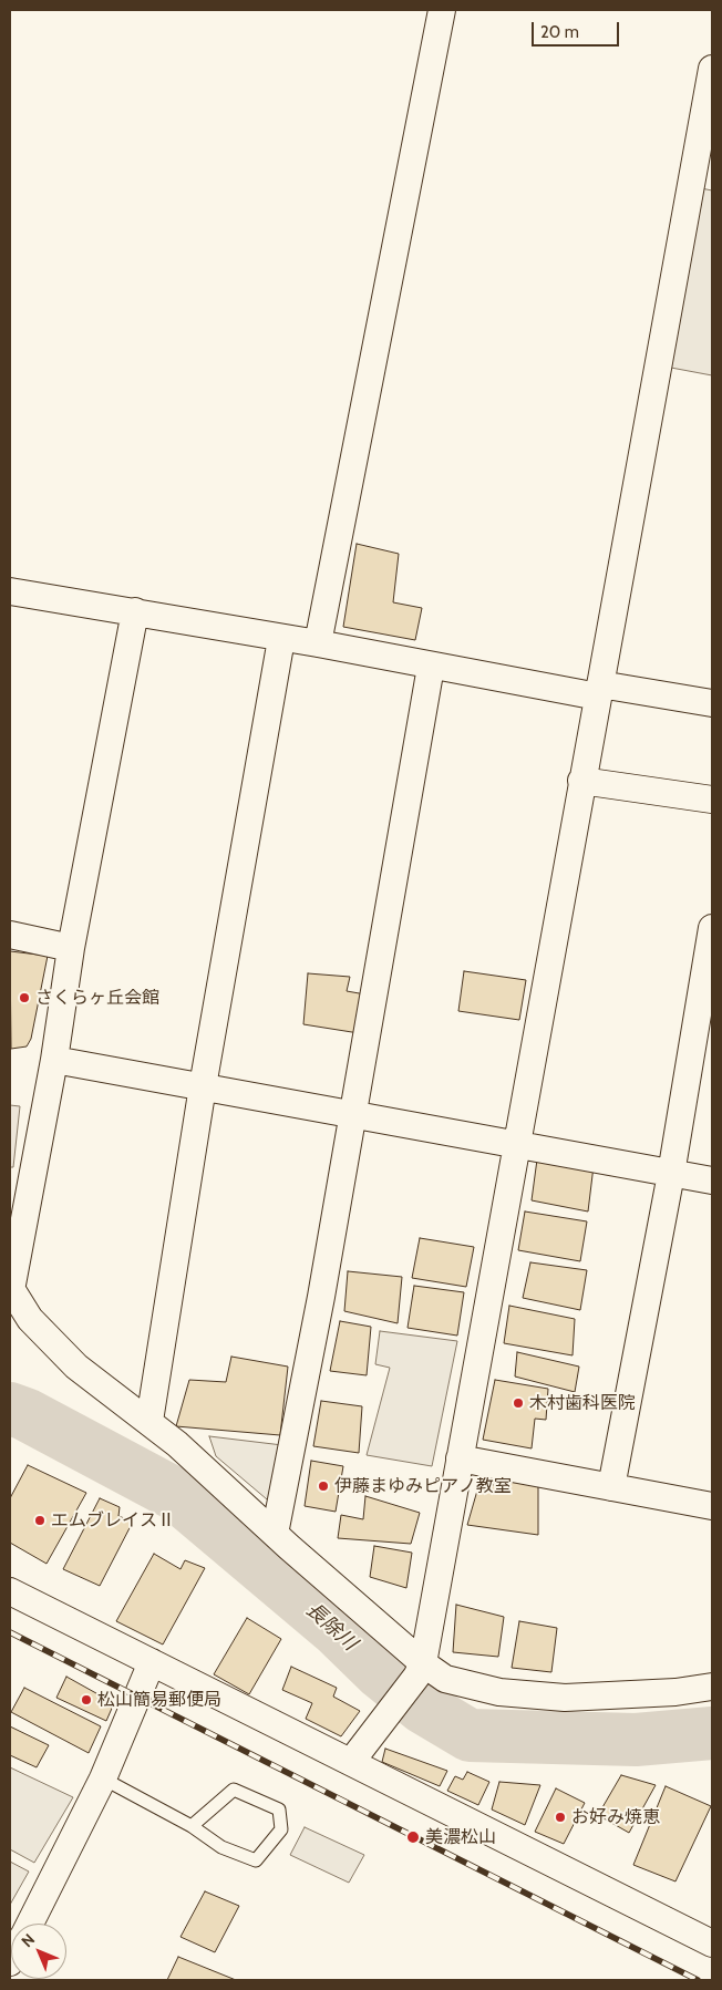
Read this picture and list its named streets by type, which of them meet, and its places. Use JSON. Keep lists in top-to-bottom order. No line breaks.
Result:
{"water":["長除川"],"places":["さくらヶ丘会館","木村歯科医院","伊藤まゆみピアノ教室","エムブレイスⅡ","松山簡易郵便局","お好み焼恵","美濃松山"],"scale_bar":"20 m","north":"top left"}
